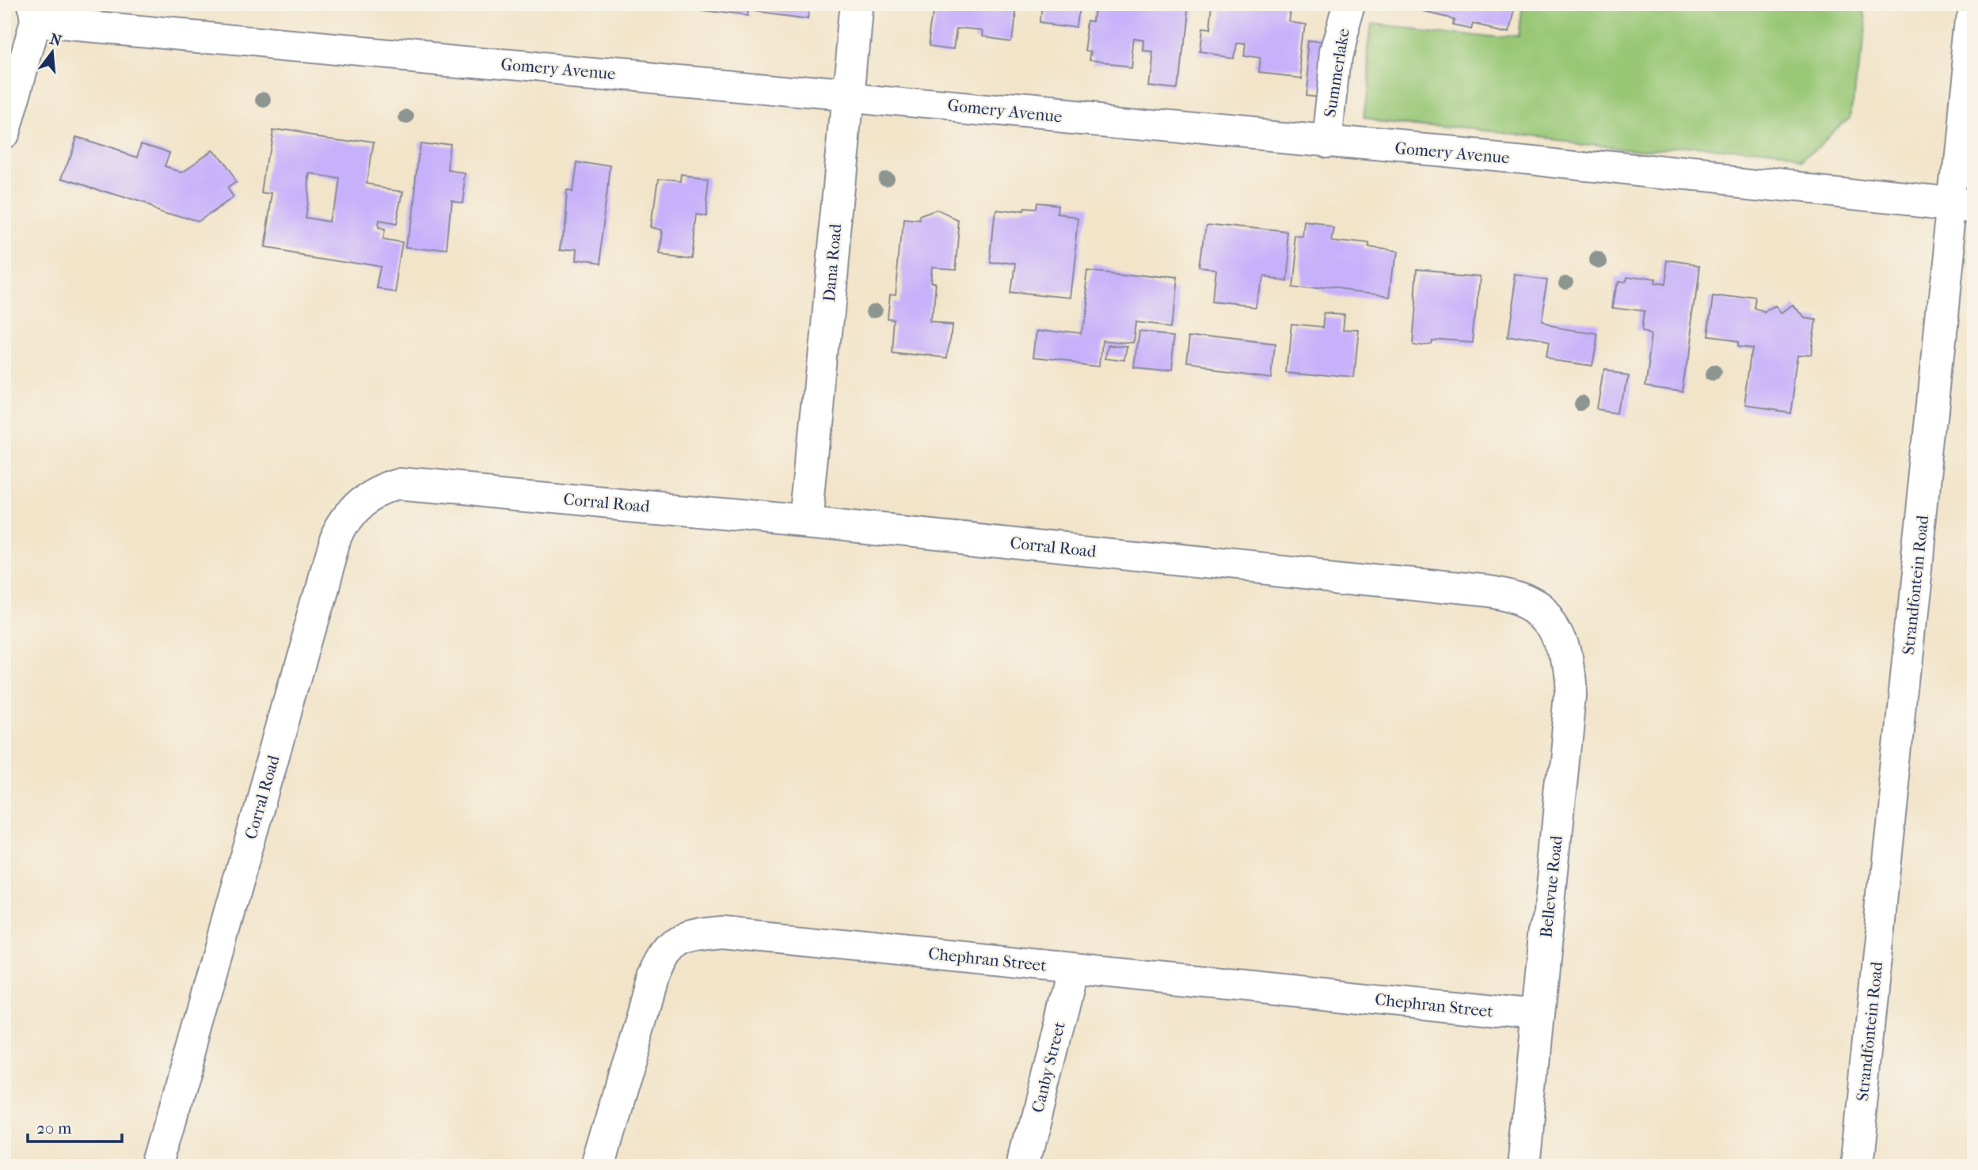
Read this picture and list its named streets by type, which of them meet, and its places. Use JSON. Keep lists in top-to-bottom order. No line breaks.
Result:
{"streets":{"street":["Gomery Avenue","Summerlake","Dana Road","Corral Road","Strandfontein Road","Bellevue Road","Chephran Street","Canby Street"]},"crossings":[["Gomery Avenue","Summerlake"],["Gomery Avenue","Dana Road"],["Gomery Avenue","Strandfontein Road"],["Dana Road","Corral Road"],["Corral Road","Bellevue Road"],["Bellevue Road","Chephran Street"],["Chephran Street","Canby Street"]],"scale_bar":"20 m","north":"top"}
